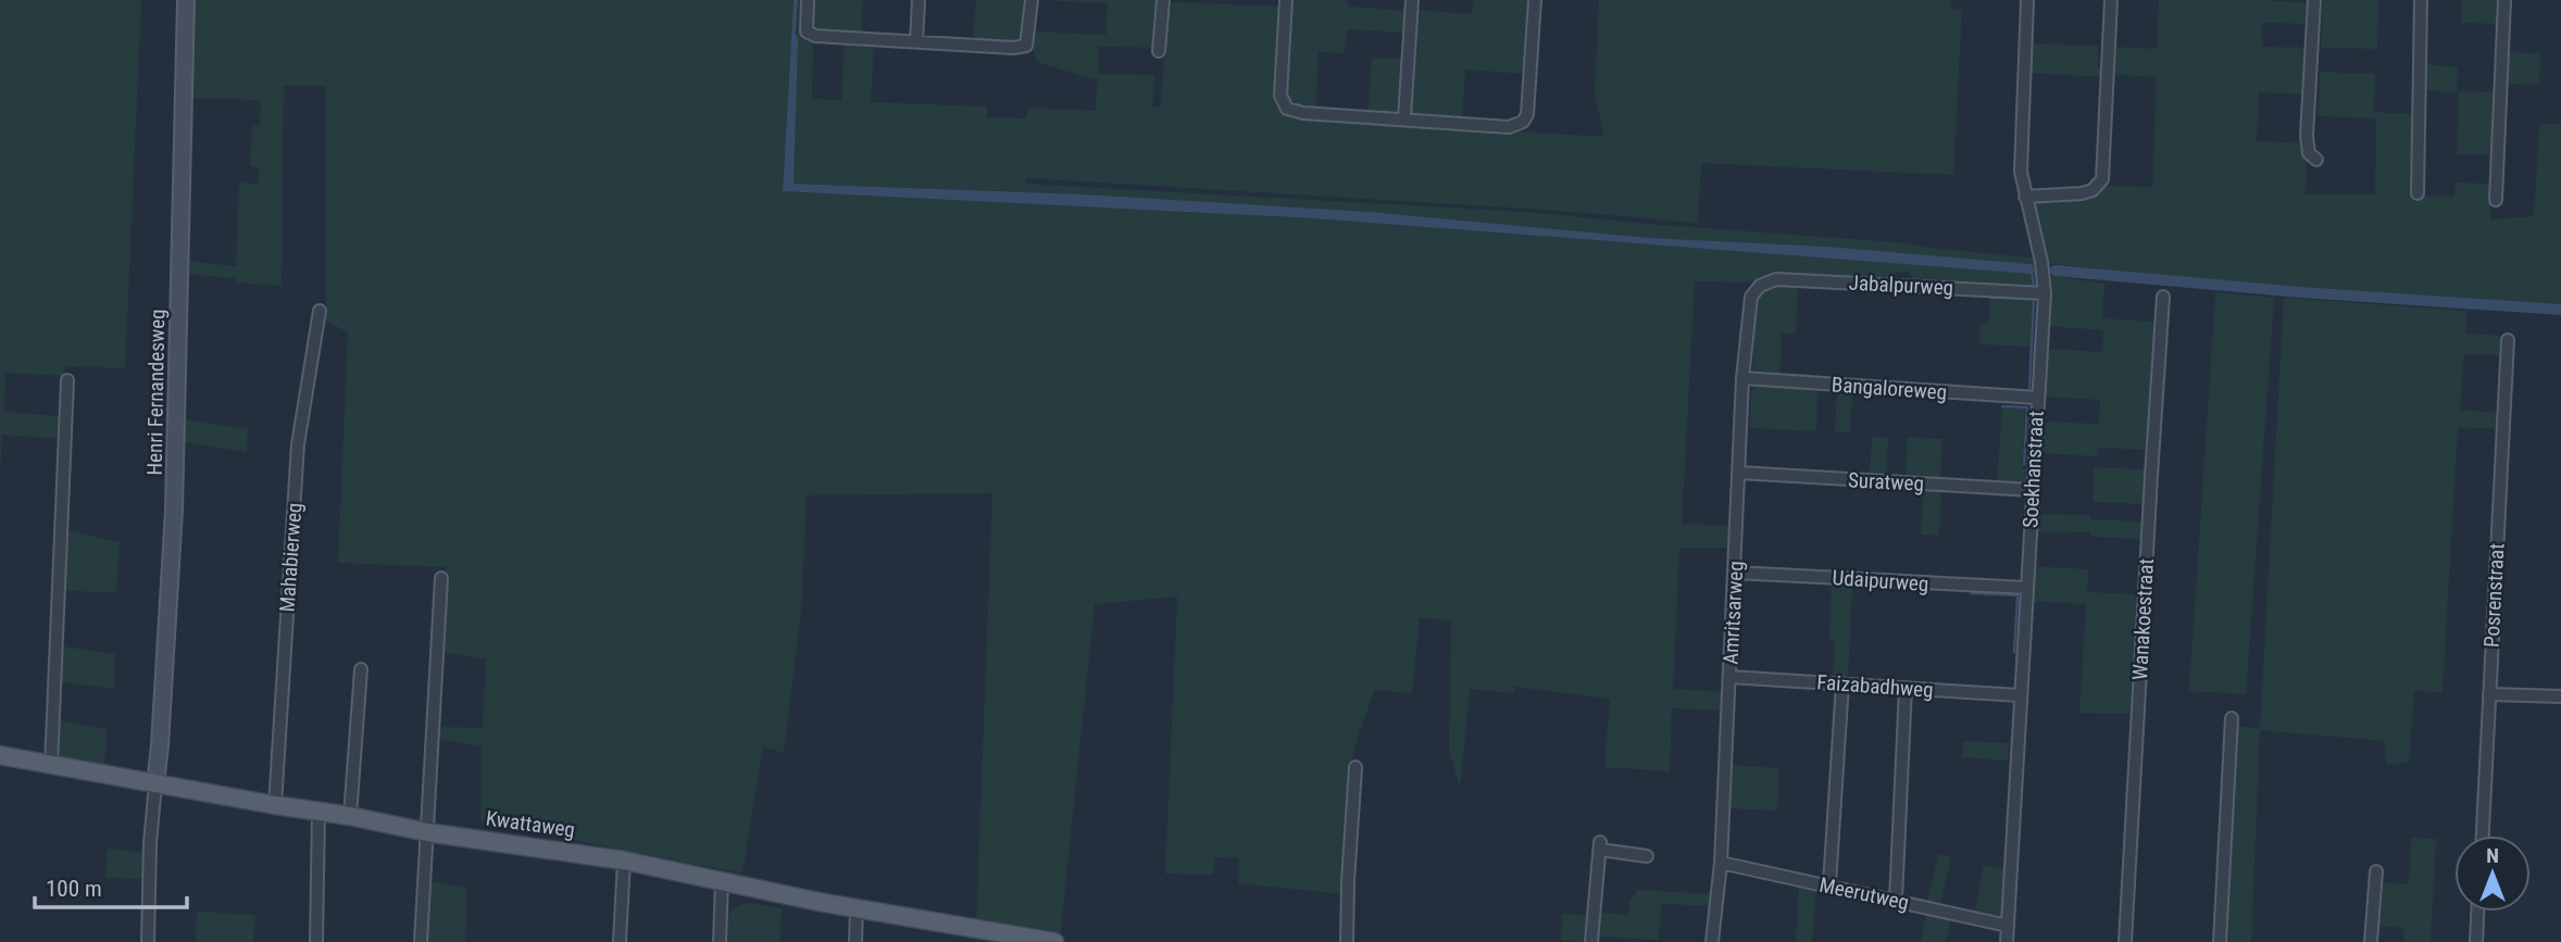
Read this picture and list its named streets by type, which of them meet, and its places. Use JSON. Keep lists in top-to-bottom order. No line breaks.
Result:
{"streets":{"main road":["Kwattaweg"],"street":["Jabalpurweg","Bangaloreweg","Henri Fernandesweg","Soekhanstraat","Suratweg","Mahabierweg","Udaipurweg","Posrenstraat","Amritsarweg","Wanakoestraat","Faizabadhweg","Meerutweg"]},"crossings":[["Jabalpurweg","Soekhanstraat"],["Jabalpurweg","Amritsarweg"],["Bangaloreweg","Soekhanstraat"],["Bangaloreweg","Amritsarweg"],["Henri Fernandesweg","Kwattaweg"],["Soekhanstraat","Suratweg"],["Soekhanstraat","Udaipurweg"],["Soekhanstraat","Faizabadhweg"],["Soekhanstraat","Meerutweg"],["Suratweg","Amritsarweg"],["Mahabierweg","Kwattaweg"],["Udaipurweg","Amritsarweg"],["Amritsarweg","Faizabadhweg"],["Amritsarweg","Meerutweg"]],"scale_bar":"100 m","north":"top"}
